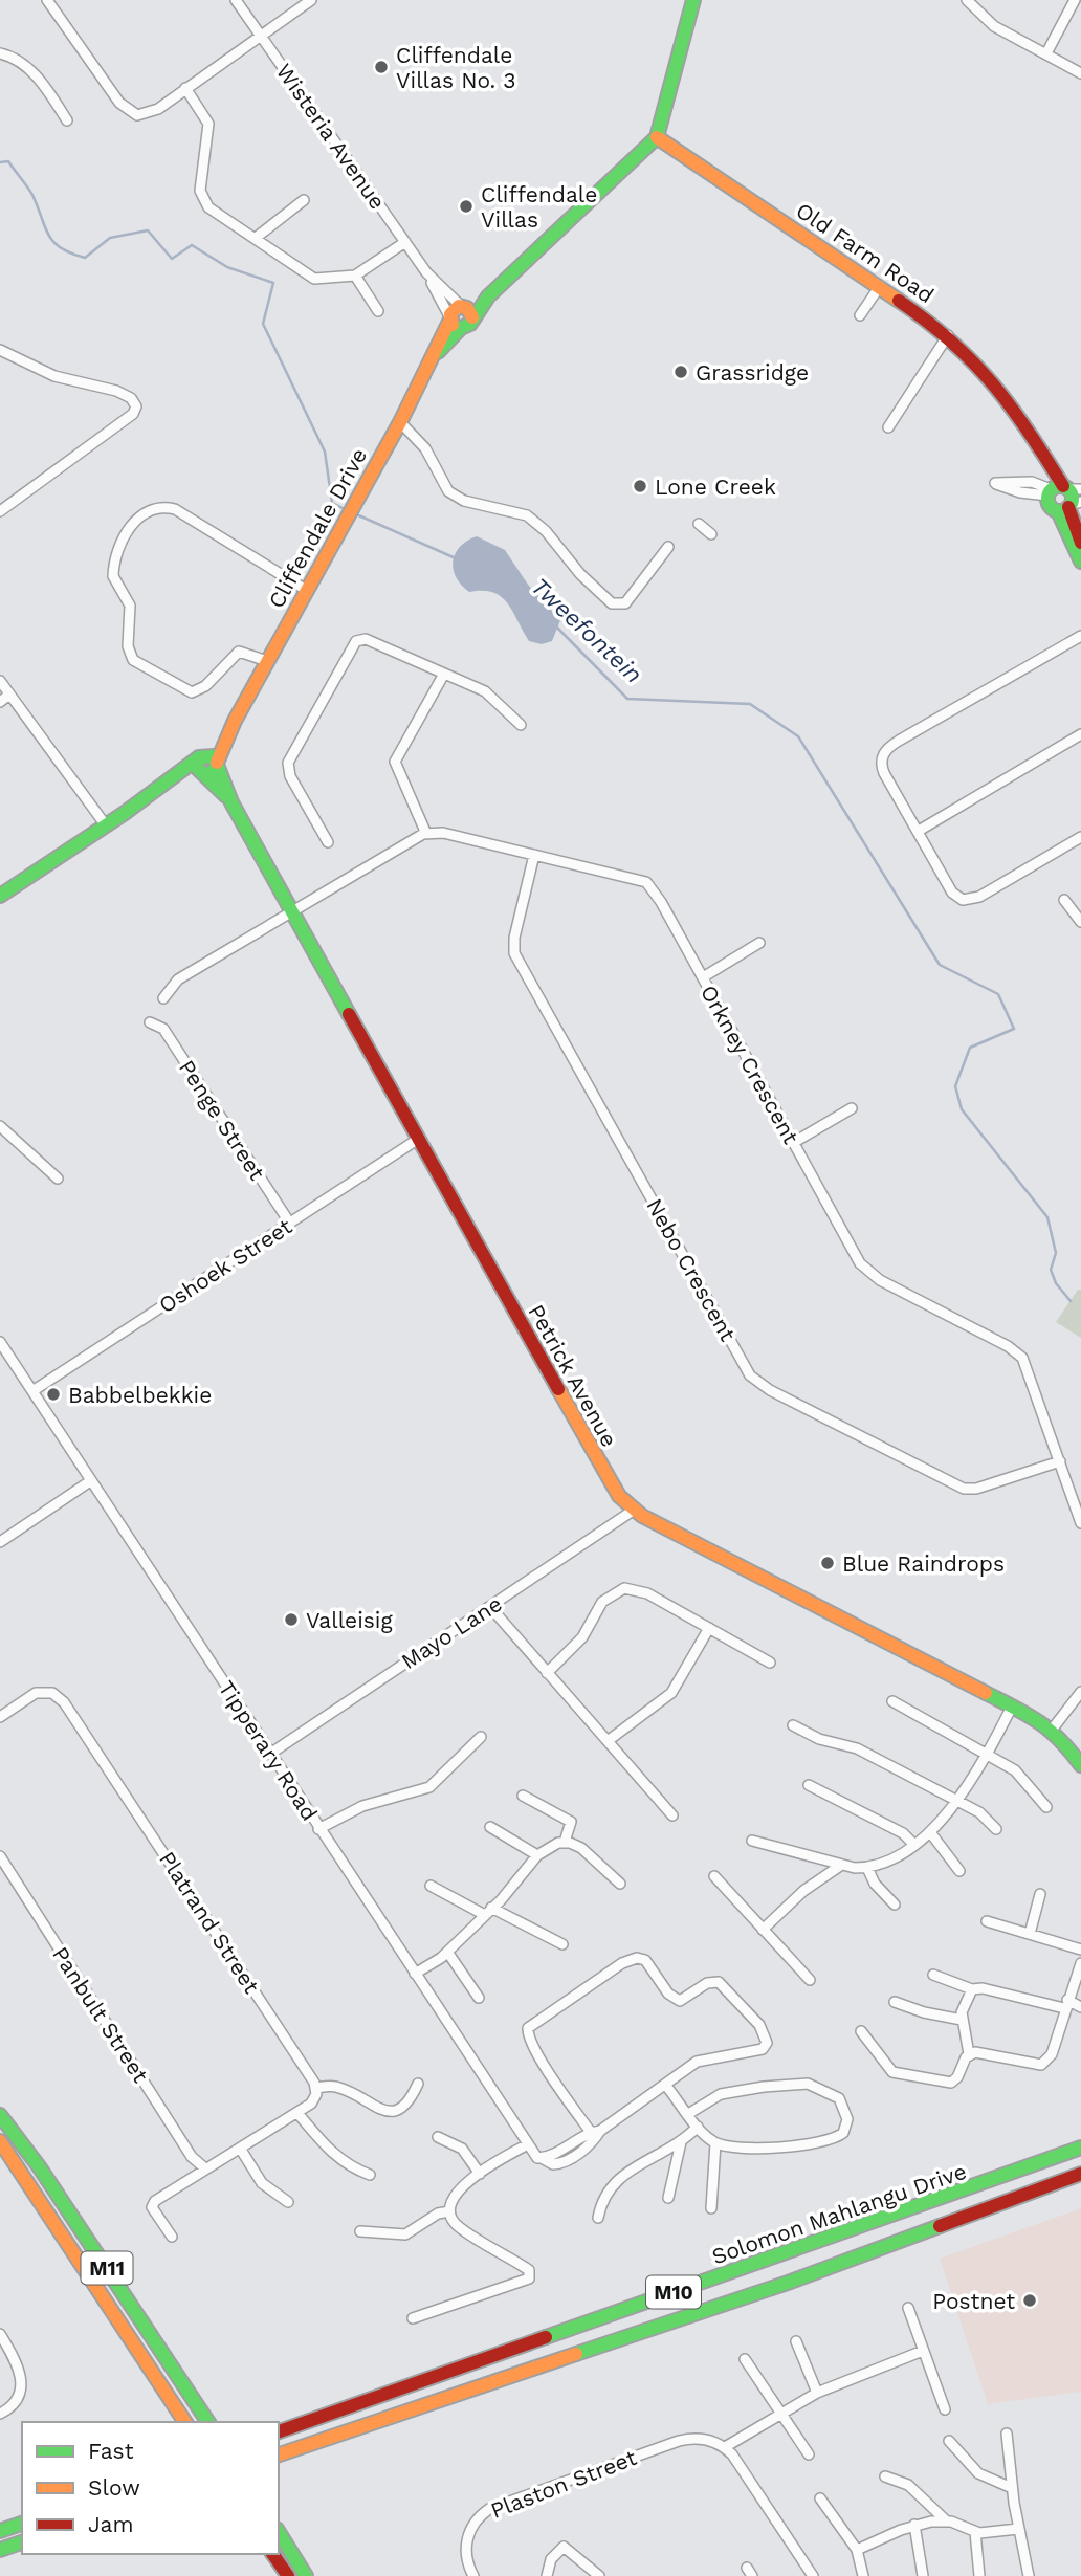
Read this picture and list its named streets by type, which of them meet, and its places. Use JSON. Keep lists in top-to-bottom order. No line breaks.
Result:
{"streets":{"street":["Wisteria Avenue","Old Farm Road","Cliffendale Drive","Orkney Crescent","Penge Street","Oshoek Street","Nebo Crescent","Petrick Avenue","Mayo Lane","Tipperary Road","Platrand Street","Panbult Street","Solomon Mahlangu Drive","M11","M10","Plaston Street"]},"crossings":[["Wisteria Avenue","Cliffendale Drive"],["Cliffendale Drive","Petrick Avenue"],["Orkney Crescent","Nebo Crescent"],["Penge Street","Oshoek Street"],["Oshoek Street","Petrick Avenue"],["Oshoek Street","Tipperary Road"],["Petrick Avenue","Mayo Lane"],["Mayo Lane","Tipperary Road"]],"water":["Tweefontein"],"places":["Cliffendale Villas No. 3","Cliffendale Villas","Grassridge","Lone Creek","Babbelbekkie","Blue Raindrops","Valleisig","Postnet"],"legend":["Fast","Slow","Jam"]}
